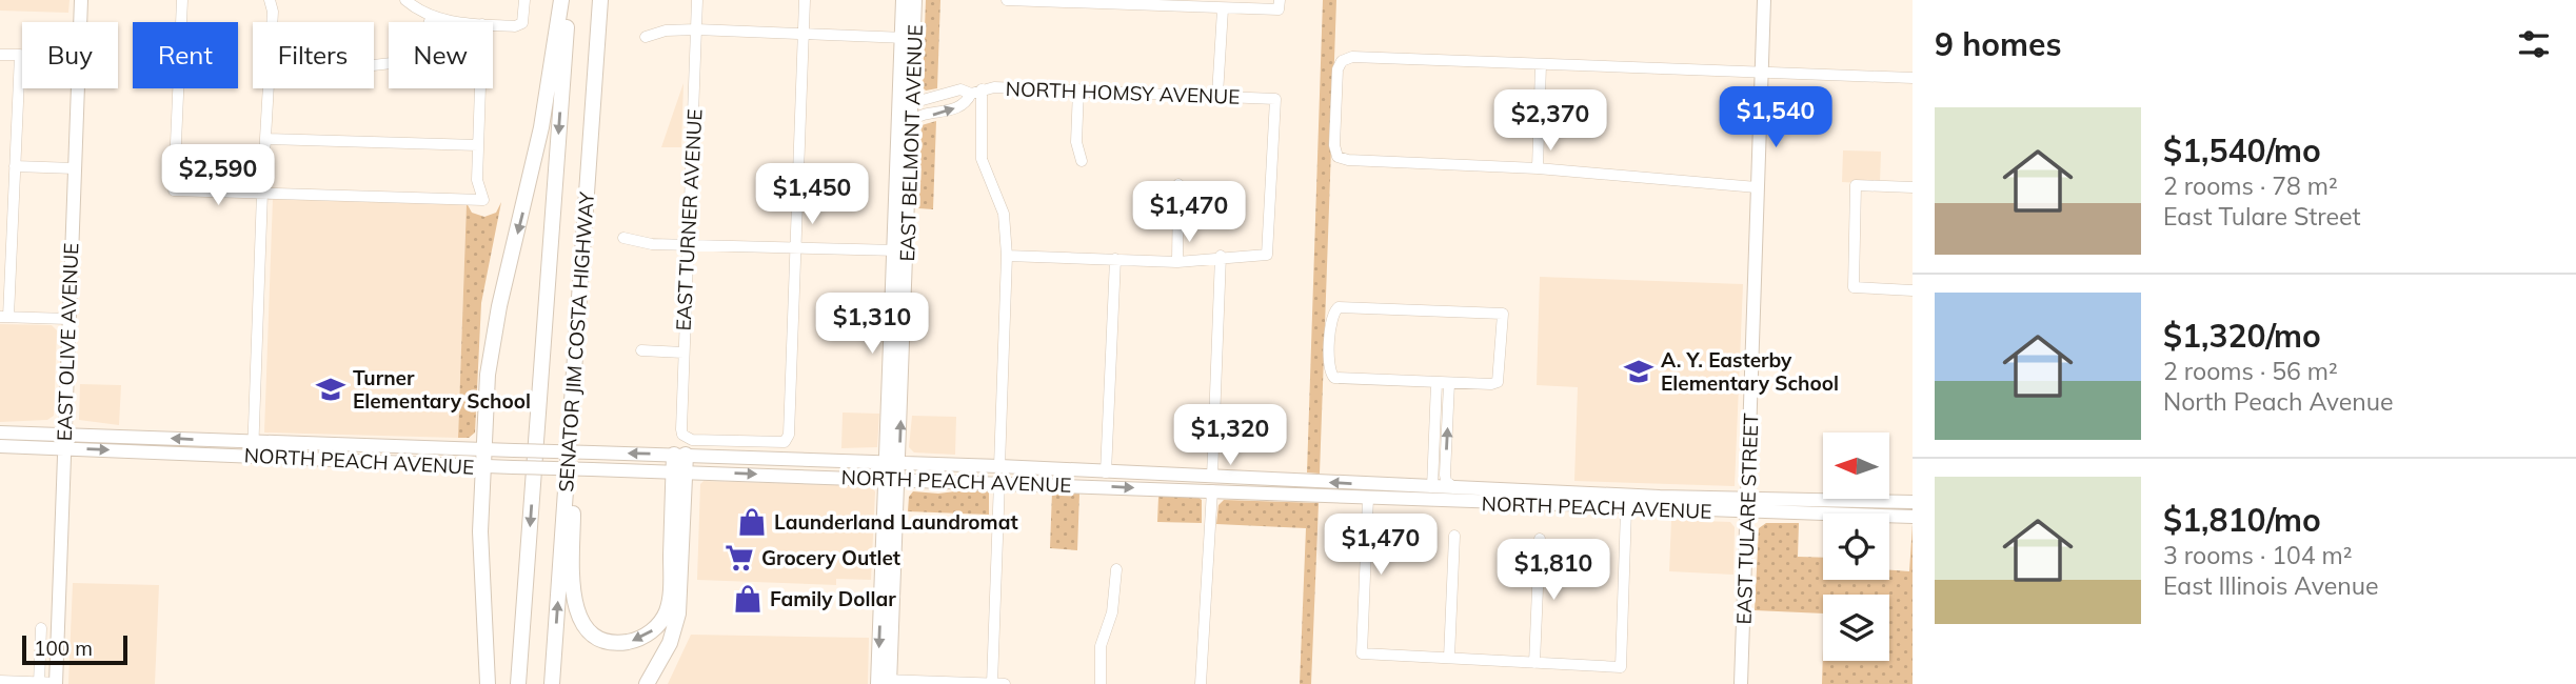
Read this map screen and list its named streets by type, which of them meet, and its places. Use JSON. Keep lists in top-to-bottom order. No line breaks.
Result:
{"streets":{"highway":["SENATOR JIM COSTA HIGHWAY"],"main road":["EAST BELMONT AVENUE","EAST OLIVE AVENUE","NORTH PEACH AVENUE","EAST TULARE STREET"],"street":["NORTH HOMSY AVENUE","EAST TURNER AVENUE"]},"crossings":[["NORTH HOMSY AVENUE","EAST BELMONT AVENUE"],["EAST BELMONT AVENUE","NORTH PEACH AVENUE"],["EAST OLIVE AVENUE","NORTH PEACH AVENUE"],["NORTH PEACH AVENUE","EAST TULARE STREET"]],"places":{"school or university":["A. Y. Easterby Elementary School","Turner Elementary School"],"shop":["Launderland Laundromat","Family Dollar"],"supermarket":["Grocery Outlet"]},"scale_bar":"100 m","north":"left","page":{"heading":"9 homes","chip":["Buy","Rent","Filters","New"],"price":["$1,540","$2,370","$2,590","$1,450","$1,470","$1,310","$1,320","$1,470","$1,810"],"list":[{"name":"$1,540/mo","note":"2 rooms · 78 m² · East Tulare Street"},{"name":"$1,320/mo","note":"2 rooms · 56 m² · North Peach Avenue"},{"name":"$1,810/mo","note":"3 rooms · 104 m² · East Illinois Avenue"}],"scale":"100 m"}}
